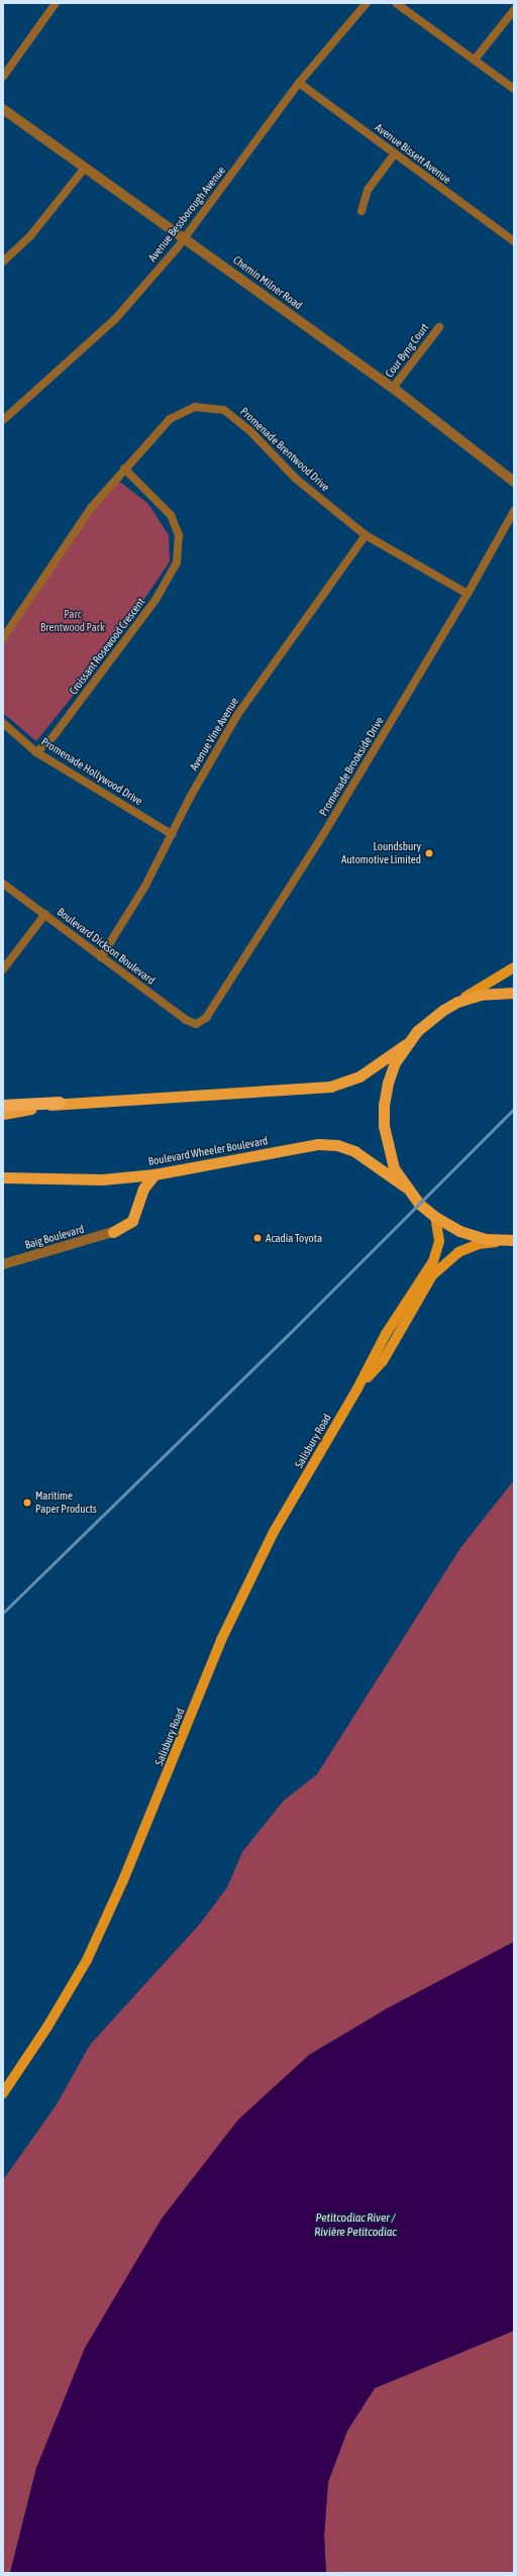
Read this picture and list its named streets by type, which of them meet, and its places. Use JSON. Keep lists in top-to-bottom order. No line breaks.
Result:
{"streets":{"highway":["Boulevard Wheeler Boulevard"],"main road":["Salisbury Road"],"street":["Avenue Bissett Avenue","Avenue Bessborough Avenue","Chemin Milner Road","Cour Byng Court","Promenade Brentwood Drive","Croissant Rosewood Crescent","Avenue Vine Avenue","Promenade Brookside Drive","Promenade Hollywood Drive","Boulevard Dickson Boulevard","Baig Boulevard"]},"crossings":[["Avenue Bissett Avenue","Avenue Bessborough Avenue"],["Avenue Bessborough Avenue","Chemin Milner Road"],["Chemin Milner Road","Cour Byng Court"],["Promenade Brentwood Drive","Croissant Rosewood Crescent"],["Promenade Brentwood Drive","Avenue Vine Avenue"],["Promenade Brentwood Drive","Promenade Brookside Drive"],["Croissant Rosewood Crescent","Promenade Hollywood Drive"],["Avenue Vine Avenue","Promenade Hollywood Drive"],["Avenue Vine Avenue","Boulevard Dickson Boulevard"],["Promenade Brookside Drive","Boulevard Dickson Boulevard"]],"water":["Petitcodiac River / Rivière Petitcodiac"],"parks":["Parc Brentwood Park"],"places":["Loundsbury Automotive Limited","Acadia Toyota","Maritime Paper Products"]}
